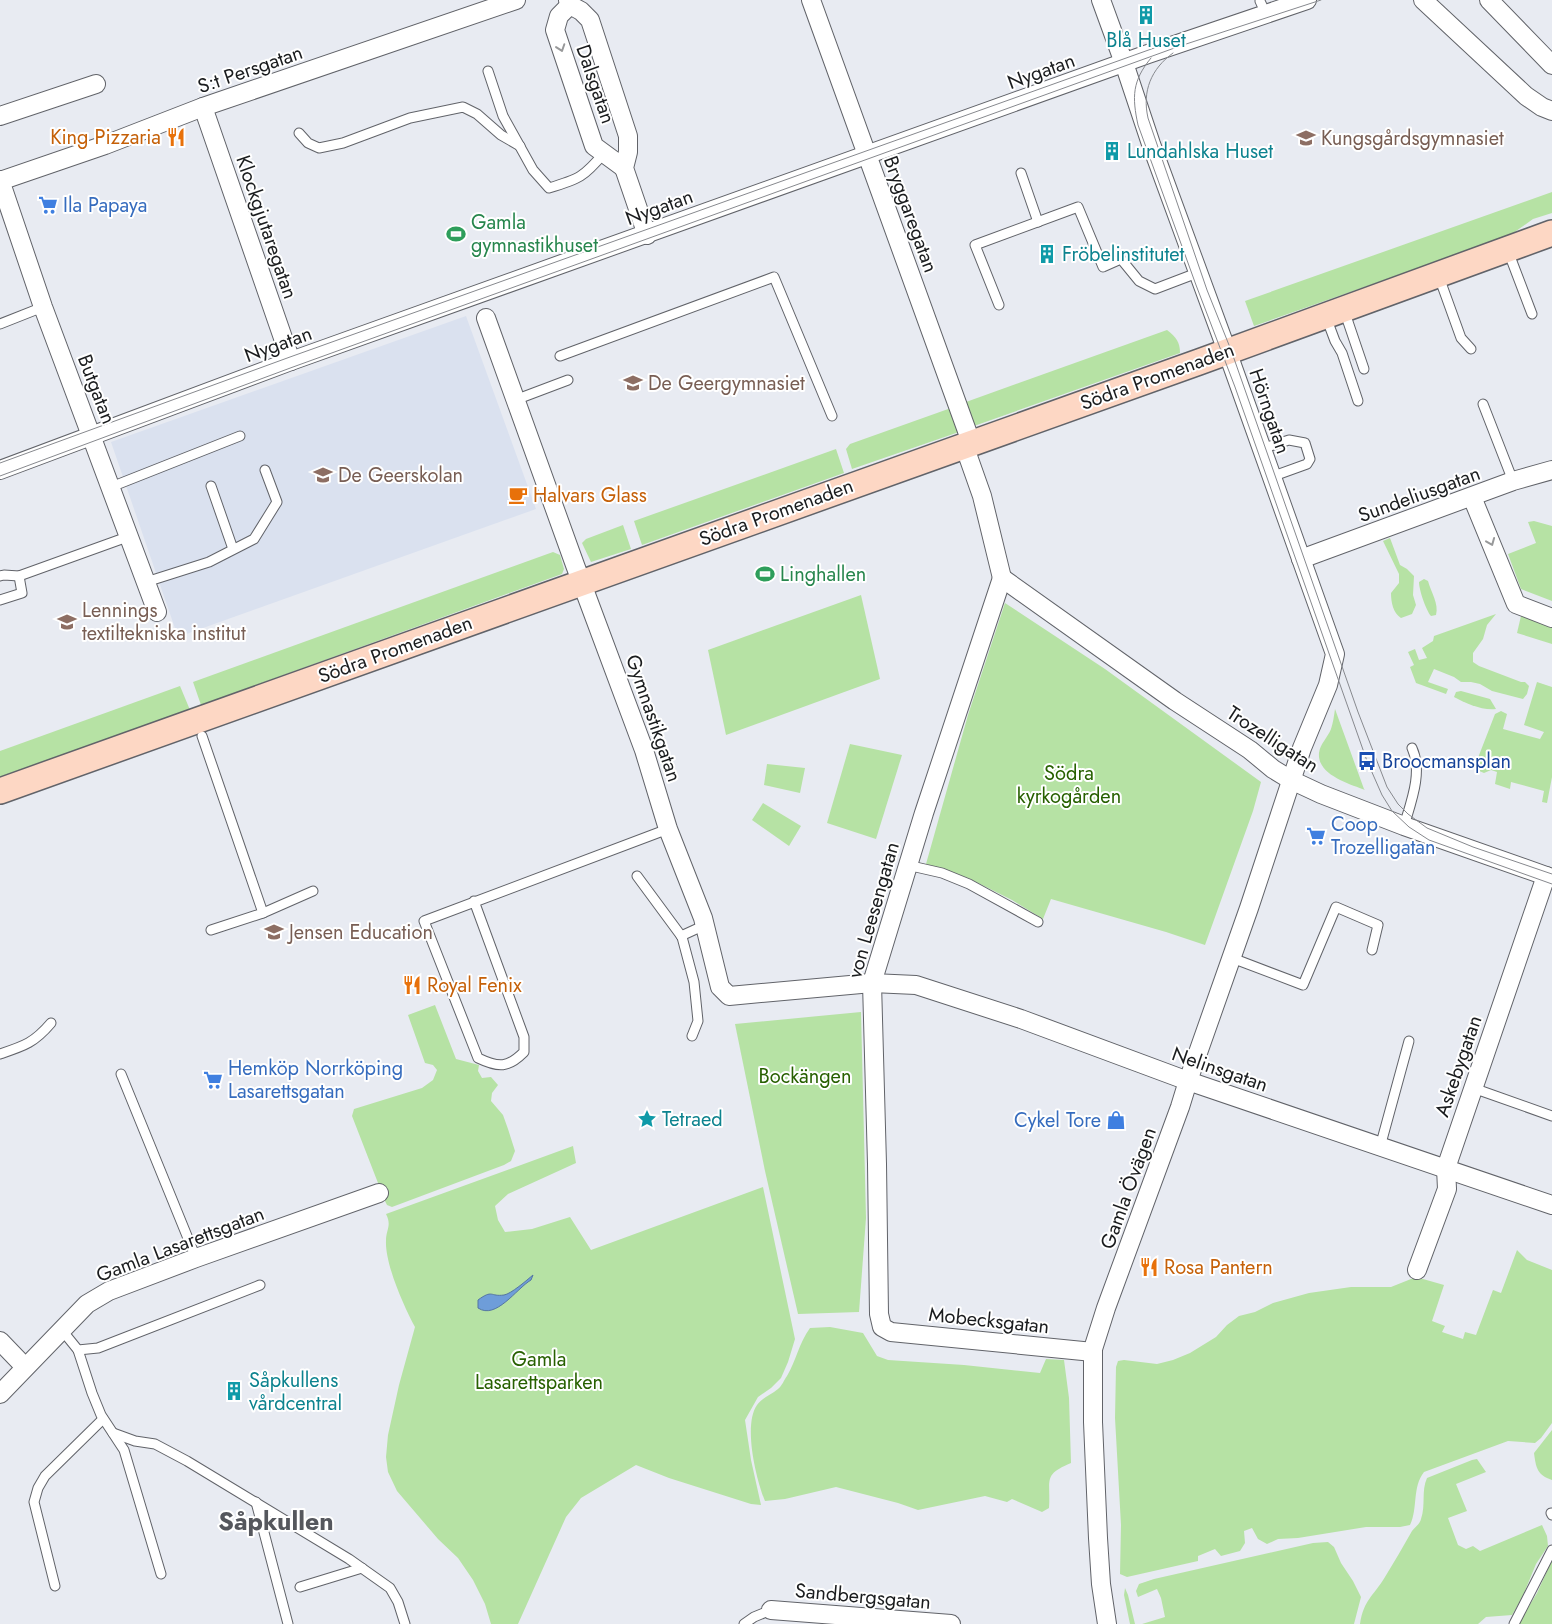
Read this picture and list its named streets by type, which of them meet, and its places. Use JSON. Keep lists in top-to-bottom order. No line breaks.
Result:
{"streets":{"main road":["Södra Promenaden"],"street":["S:t Persgatan","Nygatan","Dalsgatan","Bryggaregatan","Klockgjutaregatan","Butgatan","Hörngatan","Sundeliusgatan","Gymnastikgatan","Trozelligatan","von Leesengatan","Askebygatan","Nelinsgatan","Gamla Övägen","Gamla Lasarettsgatan","Mobecksgatan","Sandbergsgatan"]},"crossings":[["S:t Persgatan","Klockgjutaregatan"],["S:t Persgatan","Butgatan"],["Nygatan","Dalsgatan"],["Nygatan","Bryggaregatan"],["Nygatan","Klockgjutaregatan"],["Nygatan","Butgatan"],["Nygatan","Hörngatan"],["Bryggaregatan","Södra Promenaden"],["Bryggaregatan","Trozelligatan"],["Bryggaregatan","von Leesengatan"],["Södra Promenaden","Hörngatan"],["Södra Promenaden","Gymnastikgatan"],["Hörngatan","Sundeliusgatan"],["Hörngatan","Trozelligatan"],["Hörngatan","Gamla Övägen"],["Gymnastikgatan","von Leesengatan"],["Gymnastikgatan","Nelinsgatan"],["Trozelligatan","von Leesengatan"],["Trozelligatan","Askebygatan"],["Trozelligatan","Gamla Övägen"],["von Leesengatan","Nelinsgatan"],["von Leesengatan","Mobecksgatan"],["Askebygatan","Nelinsgatan"],["Nelinsgatan","Gamla Övägen"],["Gamla Övägen","Mobecksgatan"]],"districts":["Såpkullen"],"parks":["Södra kyrkogården","Bockängen","Gamla Lasarettsparken"],"places":{"building":["Blå Huset","Lundahlska Huset","Fröbelinstitutet","Såpkullens vårdcentral"],"restaurant":["King Pizzaria","Royal Fenix","Rosa Pantern"],"school or university":["Kungsgårdsgymnasiet","De Geergymnasiet","De Geerskolan","Lennings textiltekniska institut","Jensen Education"],"supermarket":["Ila Papaya","Coop Trozelligatan","Hemköp Norrköping Lasarettsgatan"],"sports":["Gamla gymnastikhuset","Linghallen"],"cafe":["Halvars Glass"],"bus stop":["Broocmansplan"],"place":["Tetraed"],"shop":["Cykel Tore"]}}
